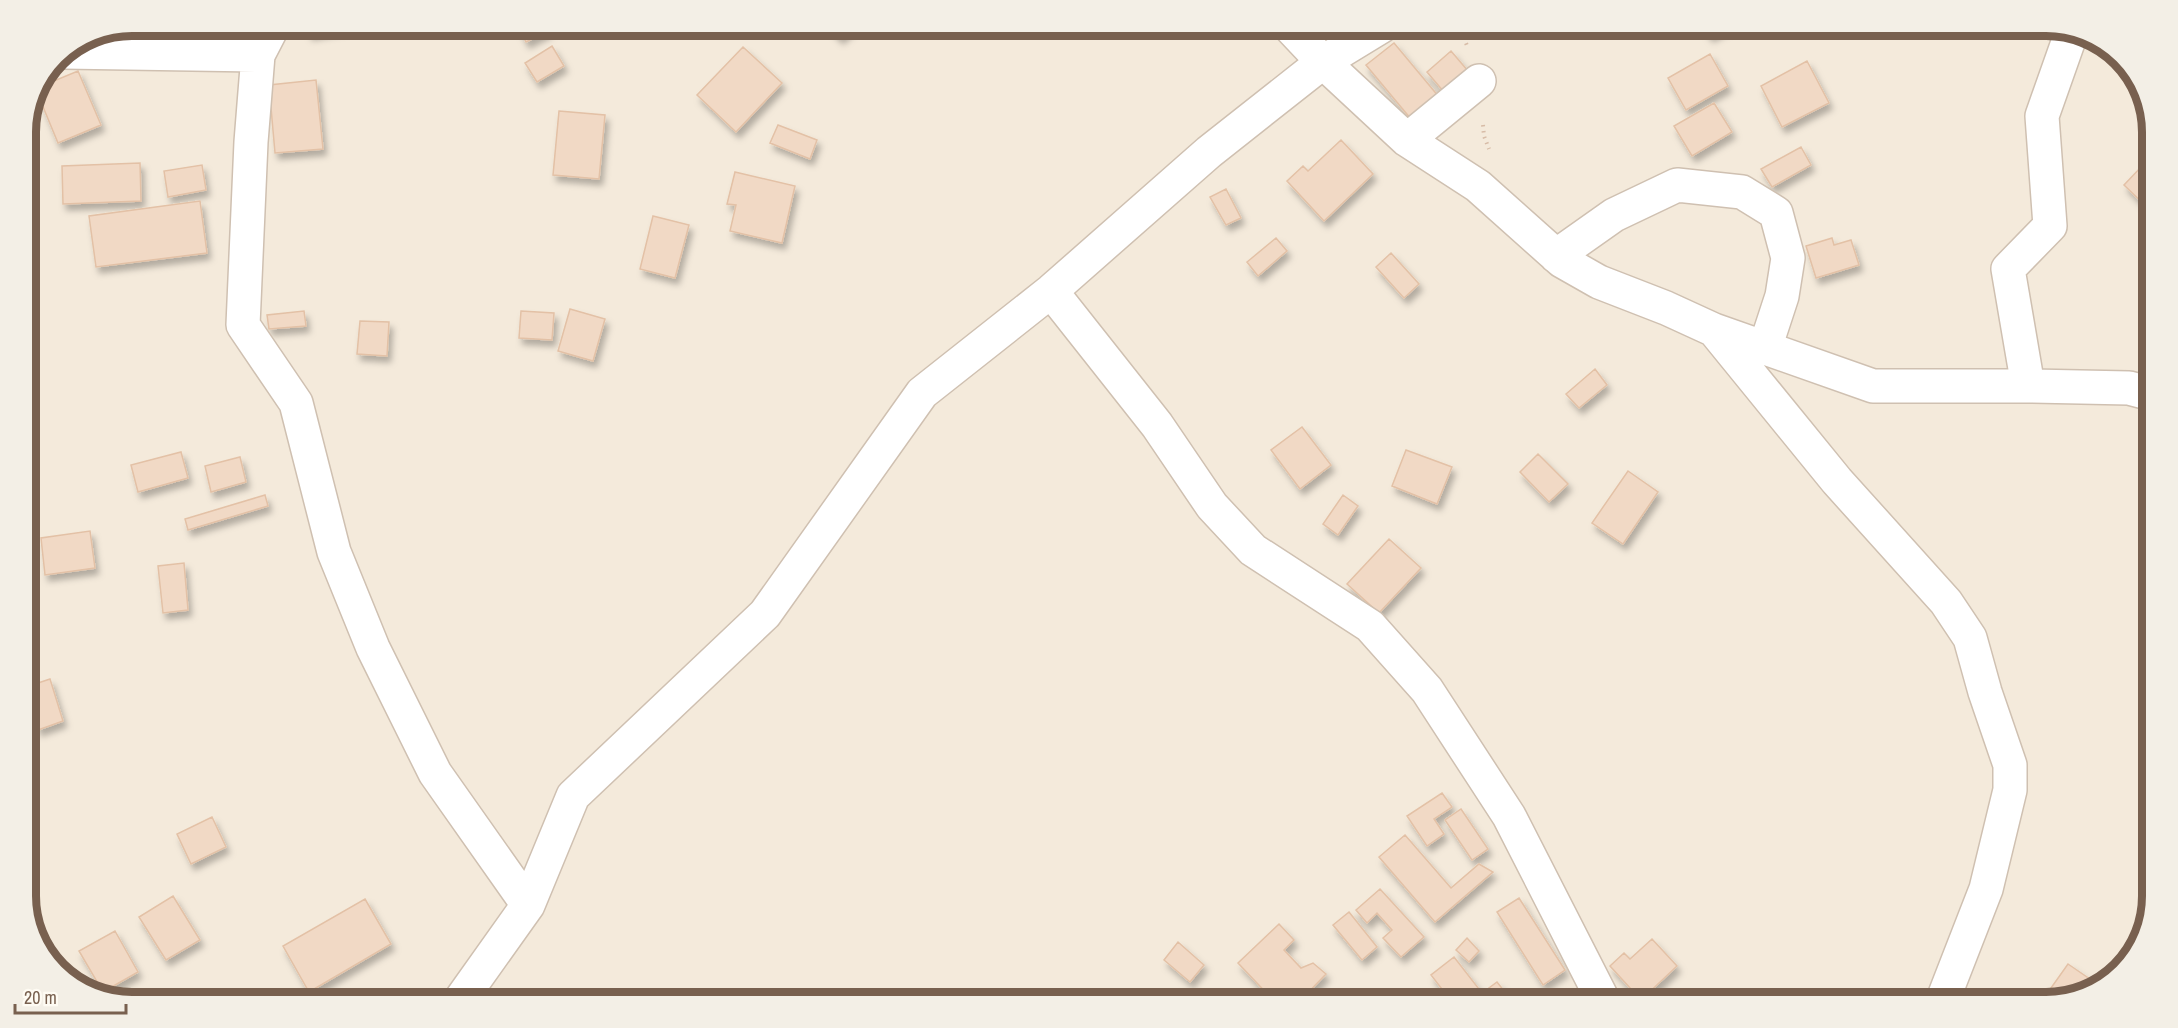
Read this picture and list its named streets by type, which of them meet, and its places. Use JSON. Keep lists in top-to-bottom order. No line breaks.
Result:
{"scale_bar":"20 m"}
